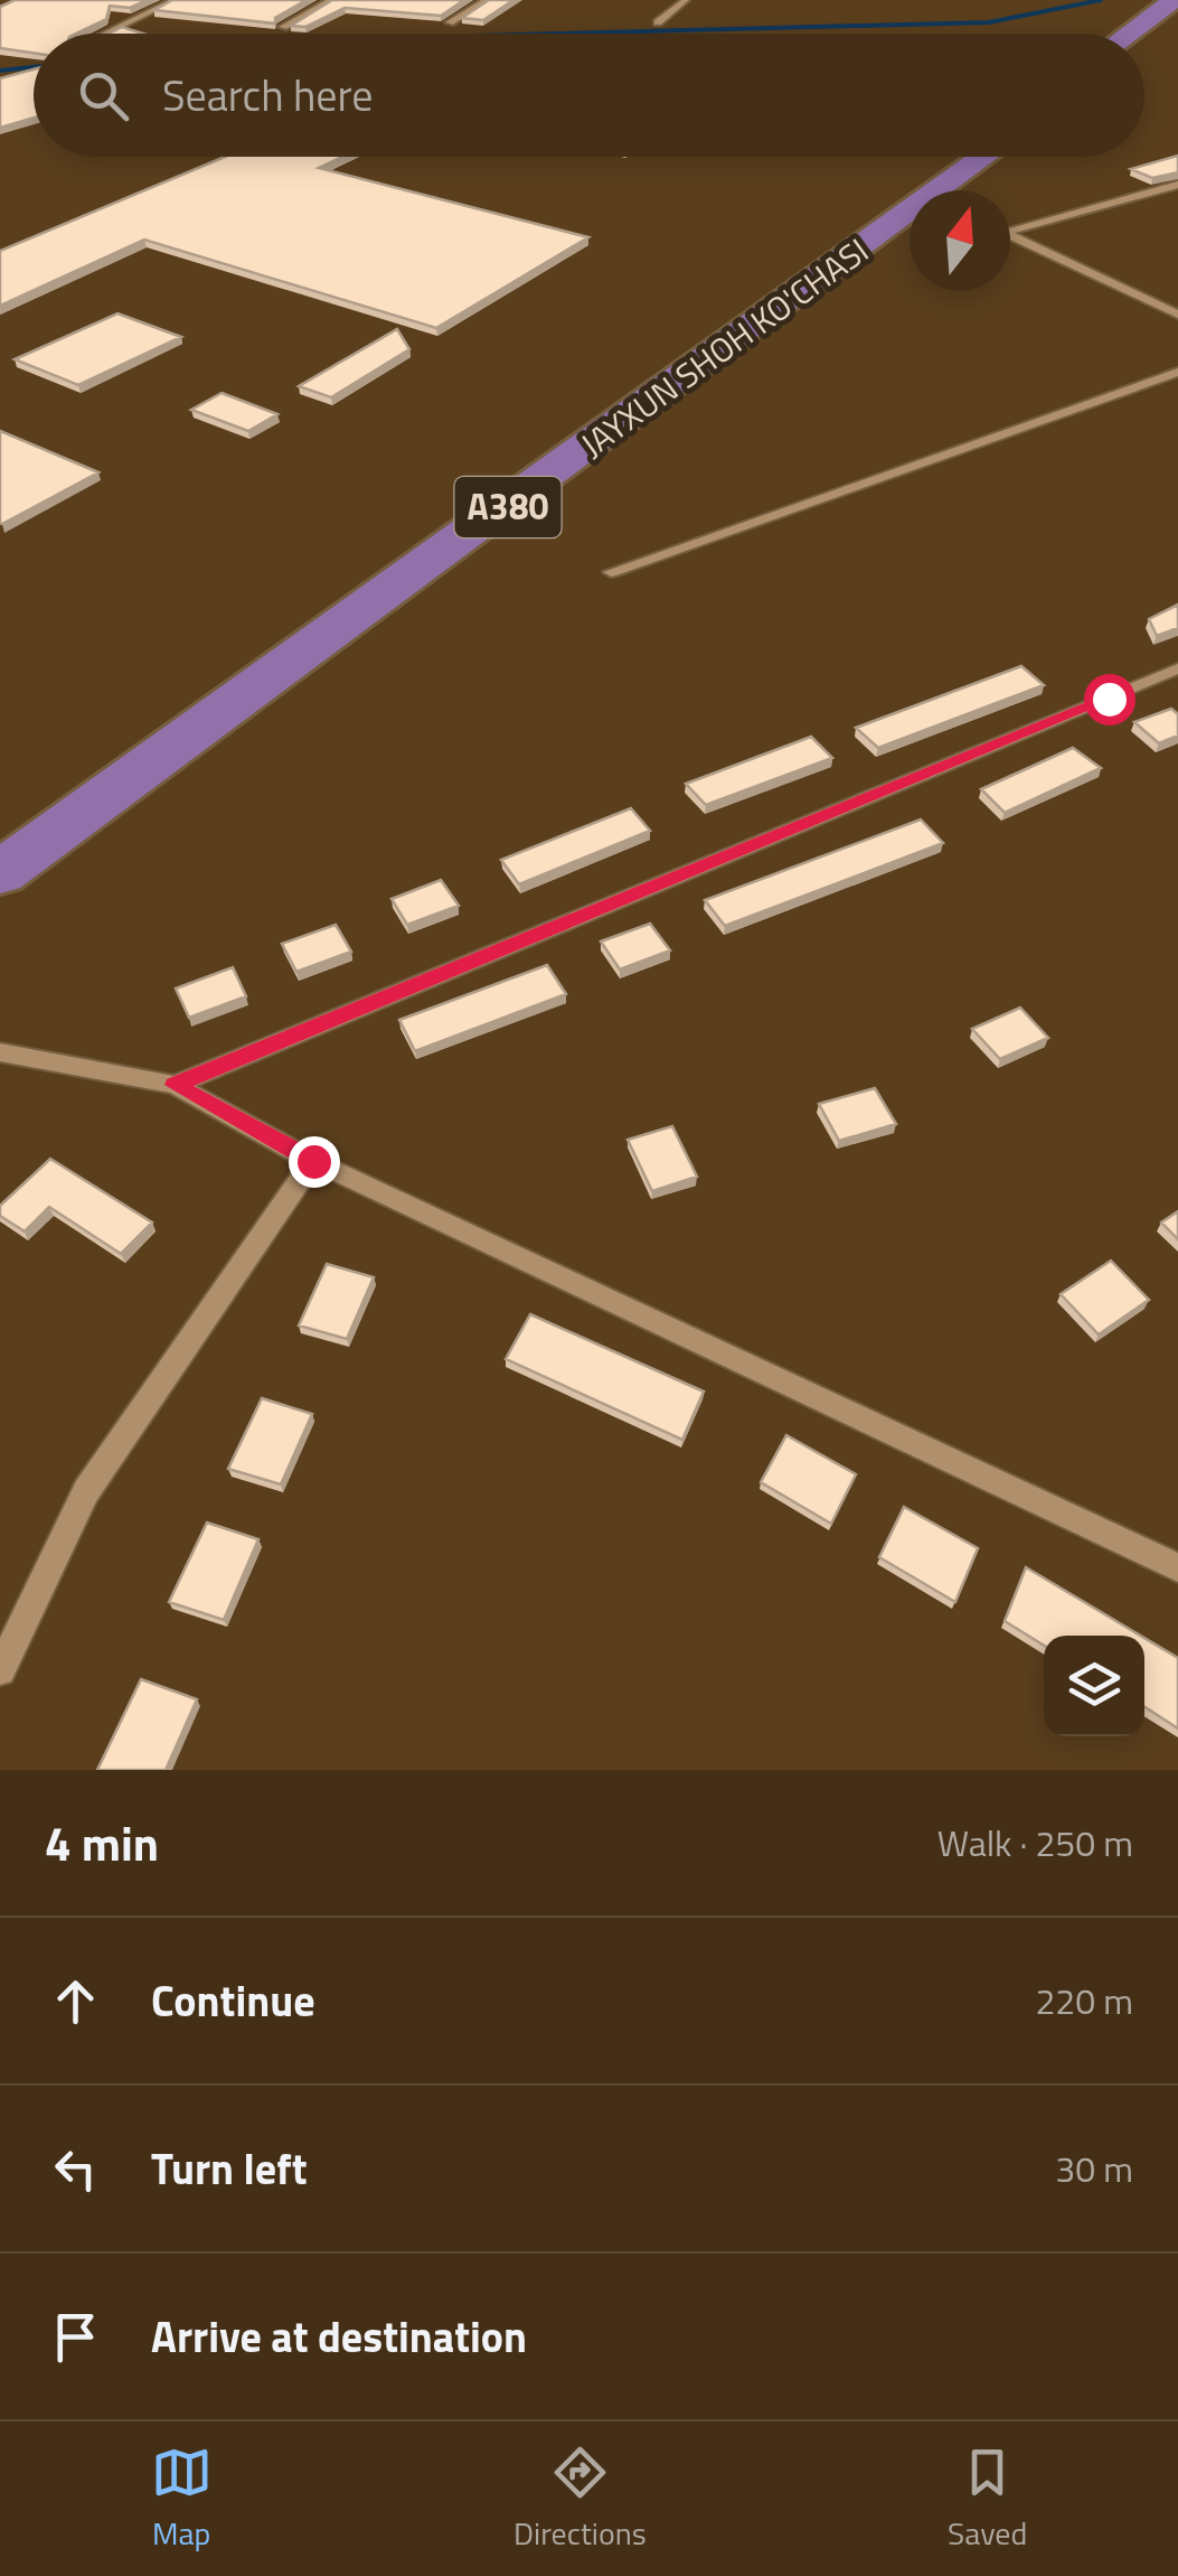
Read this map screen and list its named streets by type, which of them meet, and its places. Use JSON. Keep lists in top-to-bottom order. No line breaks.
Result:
{"streets":{"highway":["JAYXUN SHOH KO'CHASI","A380"]},"north":"top","page":{"search":"Search here","heading":["4 min","Walk · 250 m"],"list":[["Continue","220 m"],["Turn left","30 m"],"Arrive at destination"],"nav":["Map","Directions","Saved"]}}
